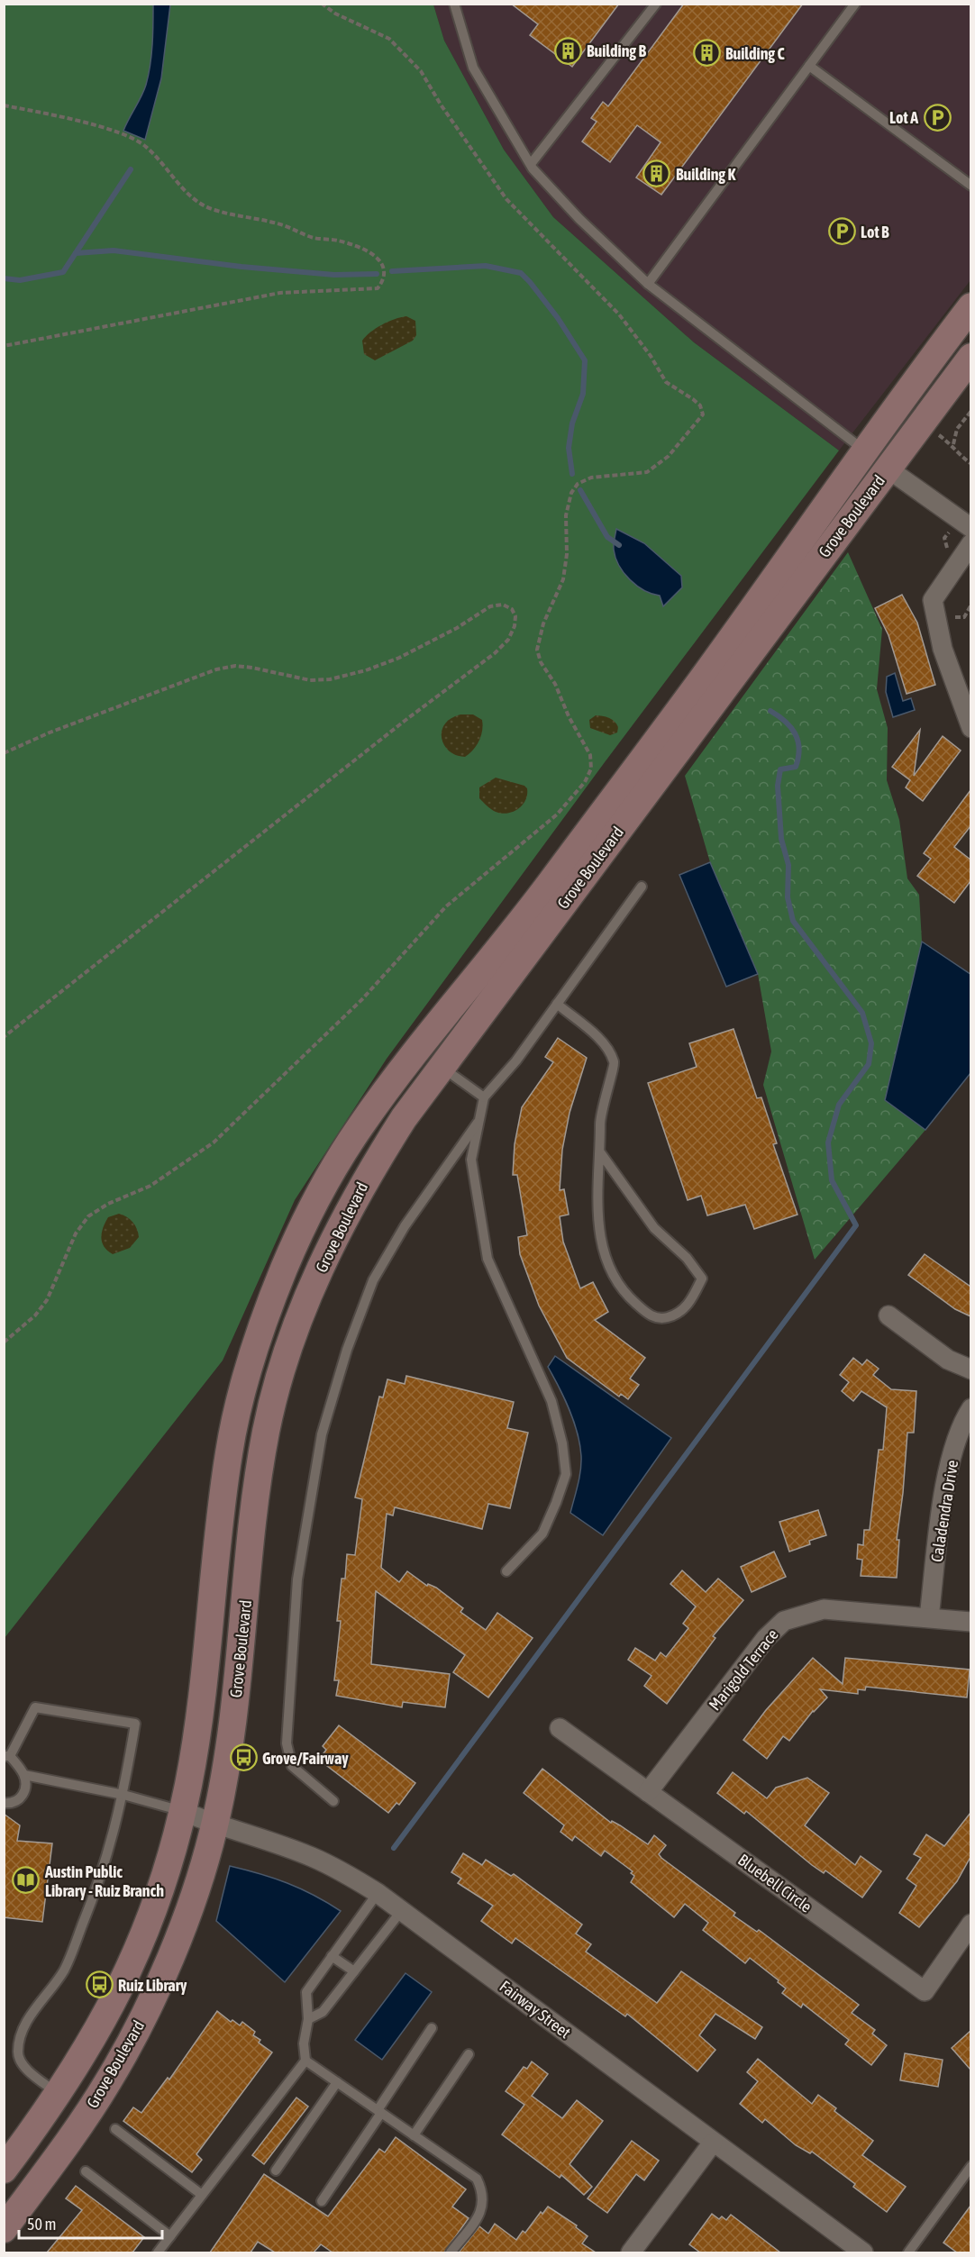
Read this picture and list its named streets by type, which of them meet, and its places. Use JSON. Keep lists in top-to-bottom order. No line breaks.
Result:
{"streets":{"street":["Grove Boulevard","Caladendra Drive","Marigold Terrace","Bluebell Circle","Fairway Street"]},"crossings":[["Grove Boulevard","Fairway Street"],["Caladendra Drive","Marigold Terrace"],["Marigold Terrace","Bluebell Circle"]],"places":{"building":["Building B","Building C","Building K"],"parking":["Lot A","Lot B"],"bus stop":["Grove/Fairway","Ruiz Library"],"library":["Austin Public Library - Ruiz Branch"]},"scale_bar":"50 m"}
